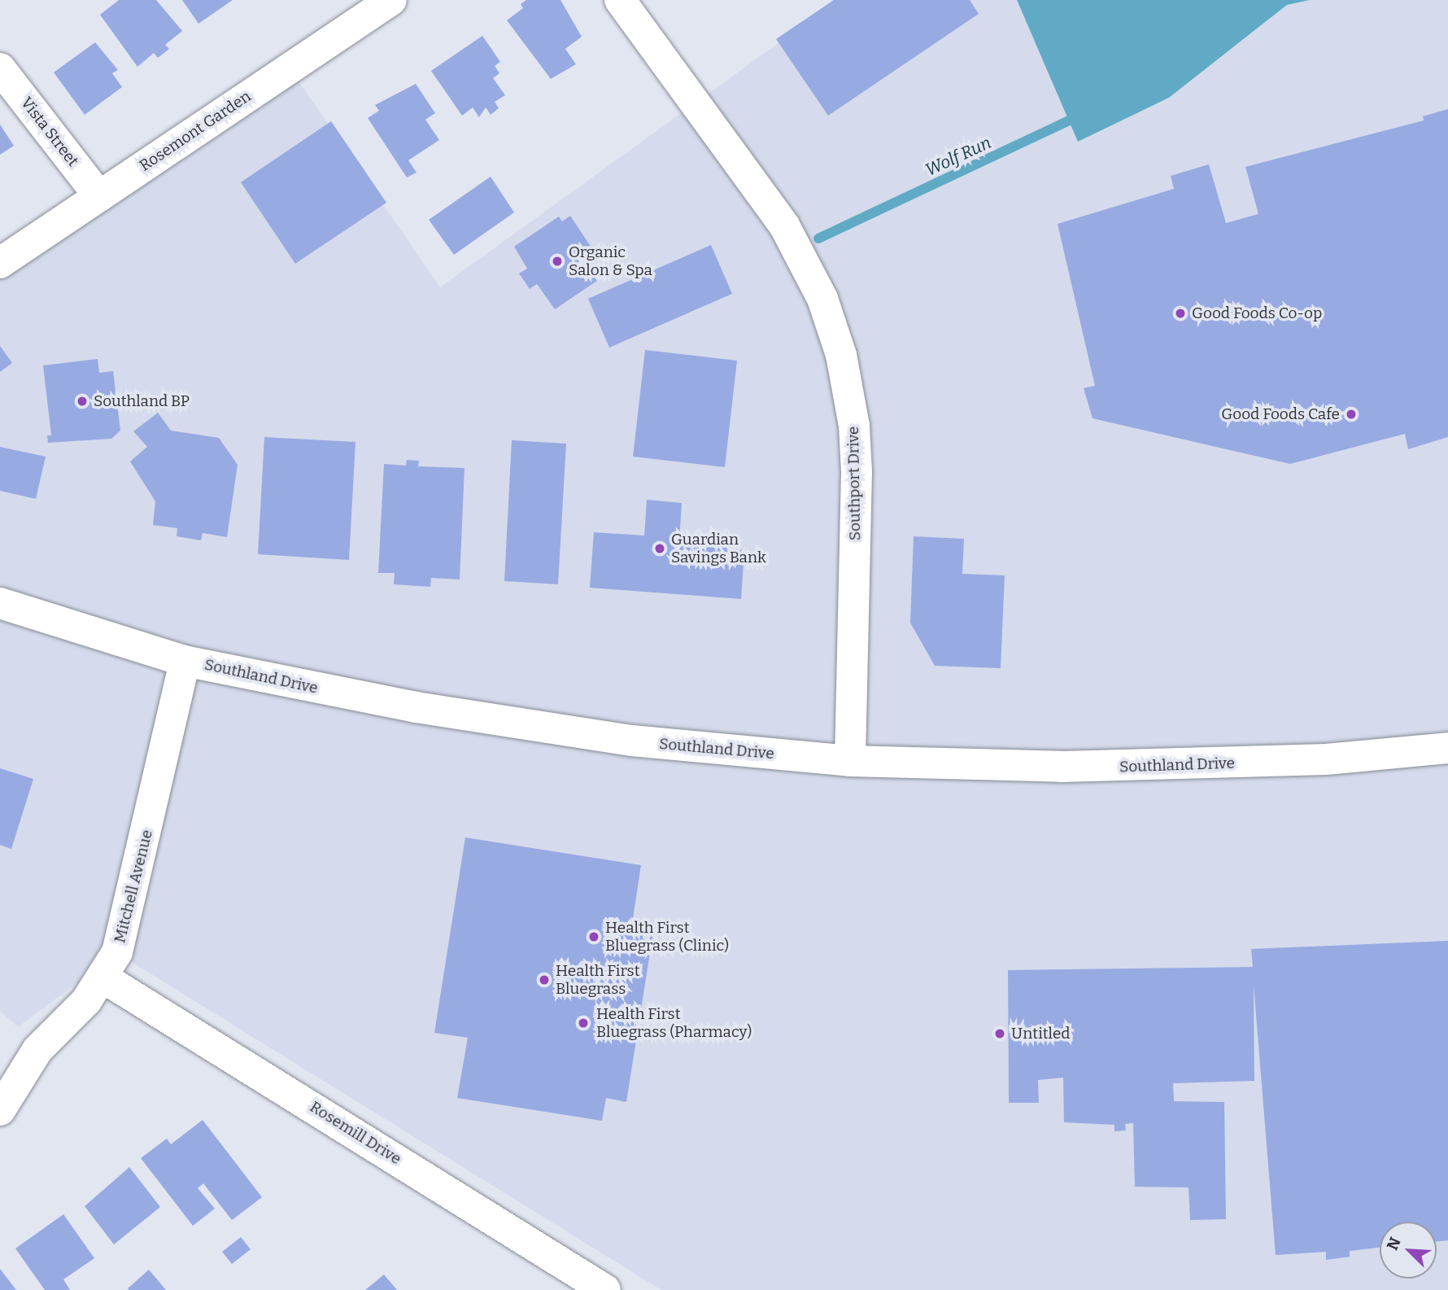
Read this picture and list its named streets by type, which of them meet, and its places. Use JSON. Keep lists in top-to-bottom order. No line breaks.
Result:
{"streets":{"street":["Rosemont Garden","Vista Street","Southport Drive","Southland Drive","Mitchell Avenue","Rosemill Drive"]},"crossings":[["Rosemont Garden","Vista Street"],["Southport Drive","Southland Drive"],["Southland Drive","Mitchell Avenue"],["Mitchell Avenue","Rosemill Drive"]],"water":["Wolf Run"],"places":["Organic Salon & Spa","Good Foods Co-op","Southland BP","Good Foods Cafe","Guardian Savings Bank","Health First Bluegrass (Clinic)","Health First Bluegrass","Health First Bluegrass (Pharmacy)","Untitled"],"north":"top left"}
